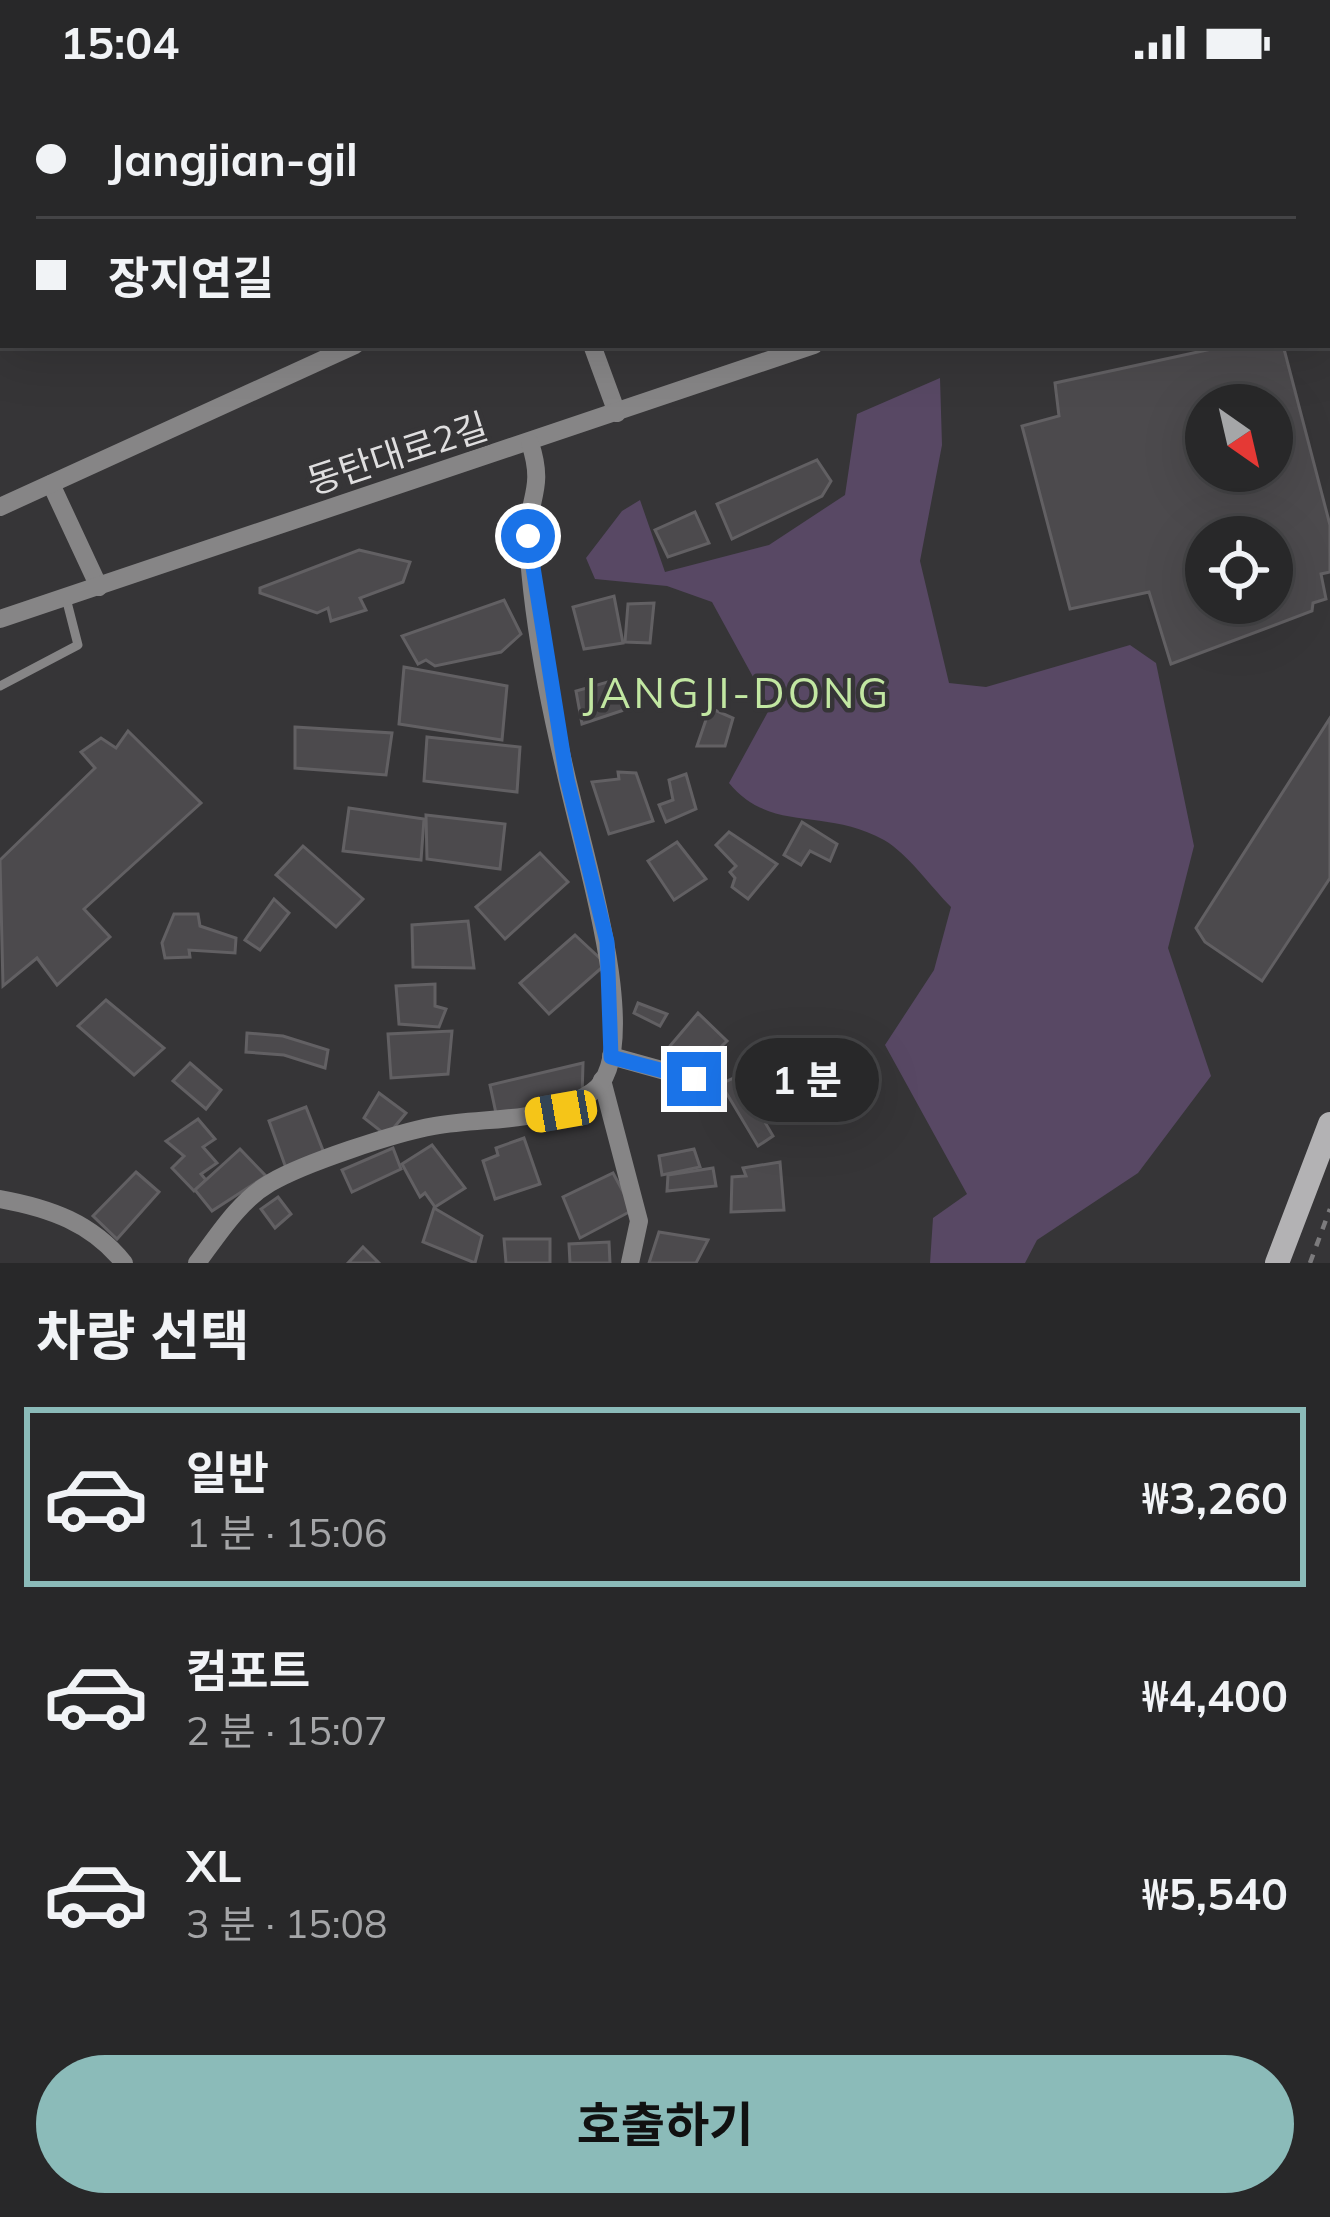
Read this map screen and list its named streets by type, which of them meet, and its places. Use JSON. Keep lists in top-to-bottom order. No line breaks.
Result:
{"streets":{"street":["동탄대로2길"]},"districts":["JANGJI-DONG"],"north":"bottom right","page":{"status":"15:04","banner":["Jangjian-gil","장지연길"],"bubble":"1 분","heading":"차량 선택","list":[{"name":"일반","note":"1 분 · 15:06","value":"₩3,260"},{"name":"컴포트","note":"2 분 · 15:07","value":"₩4,400"},{"name":"XL","note":"3 분 · 15:08","value":"₩5,540"}],"buttons":"호출하기"}}
